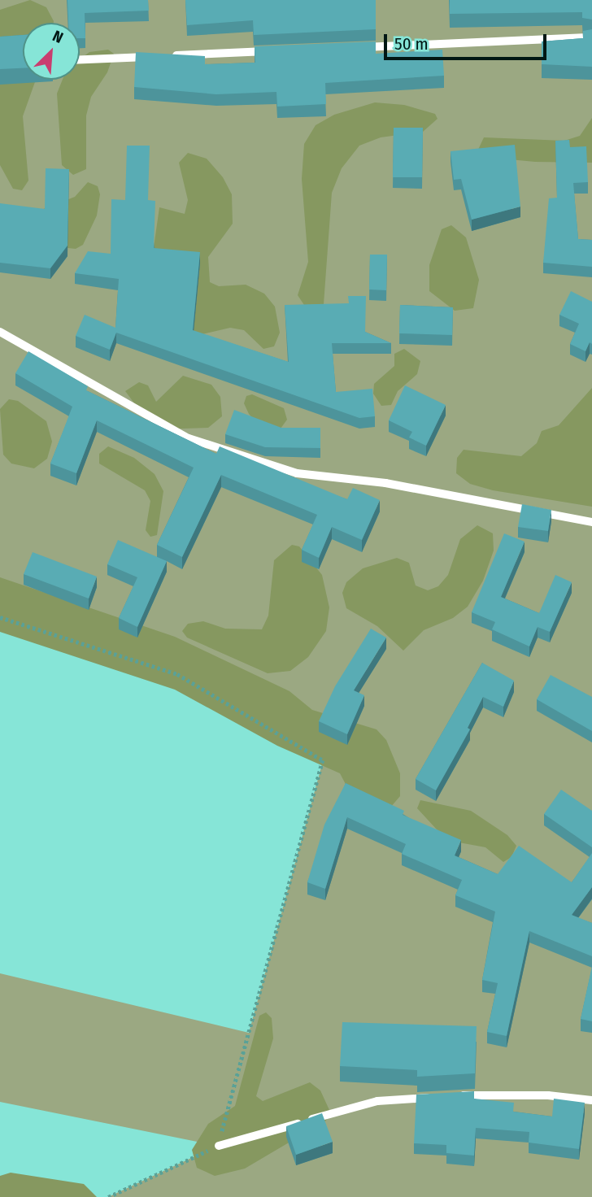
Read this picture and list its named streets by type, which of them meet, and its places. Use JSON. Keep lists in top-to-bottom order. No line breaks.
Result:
{"scale_bar":"50 m","north":"top right"}
